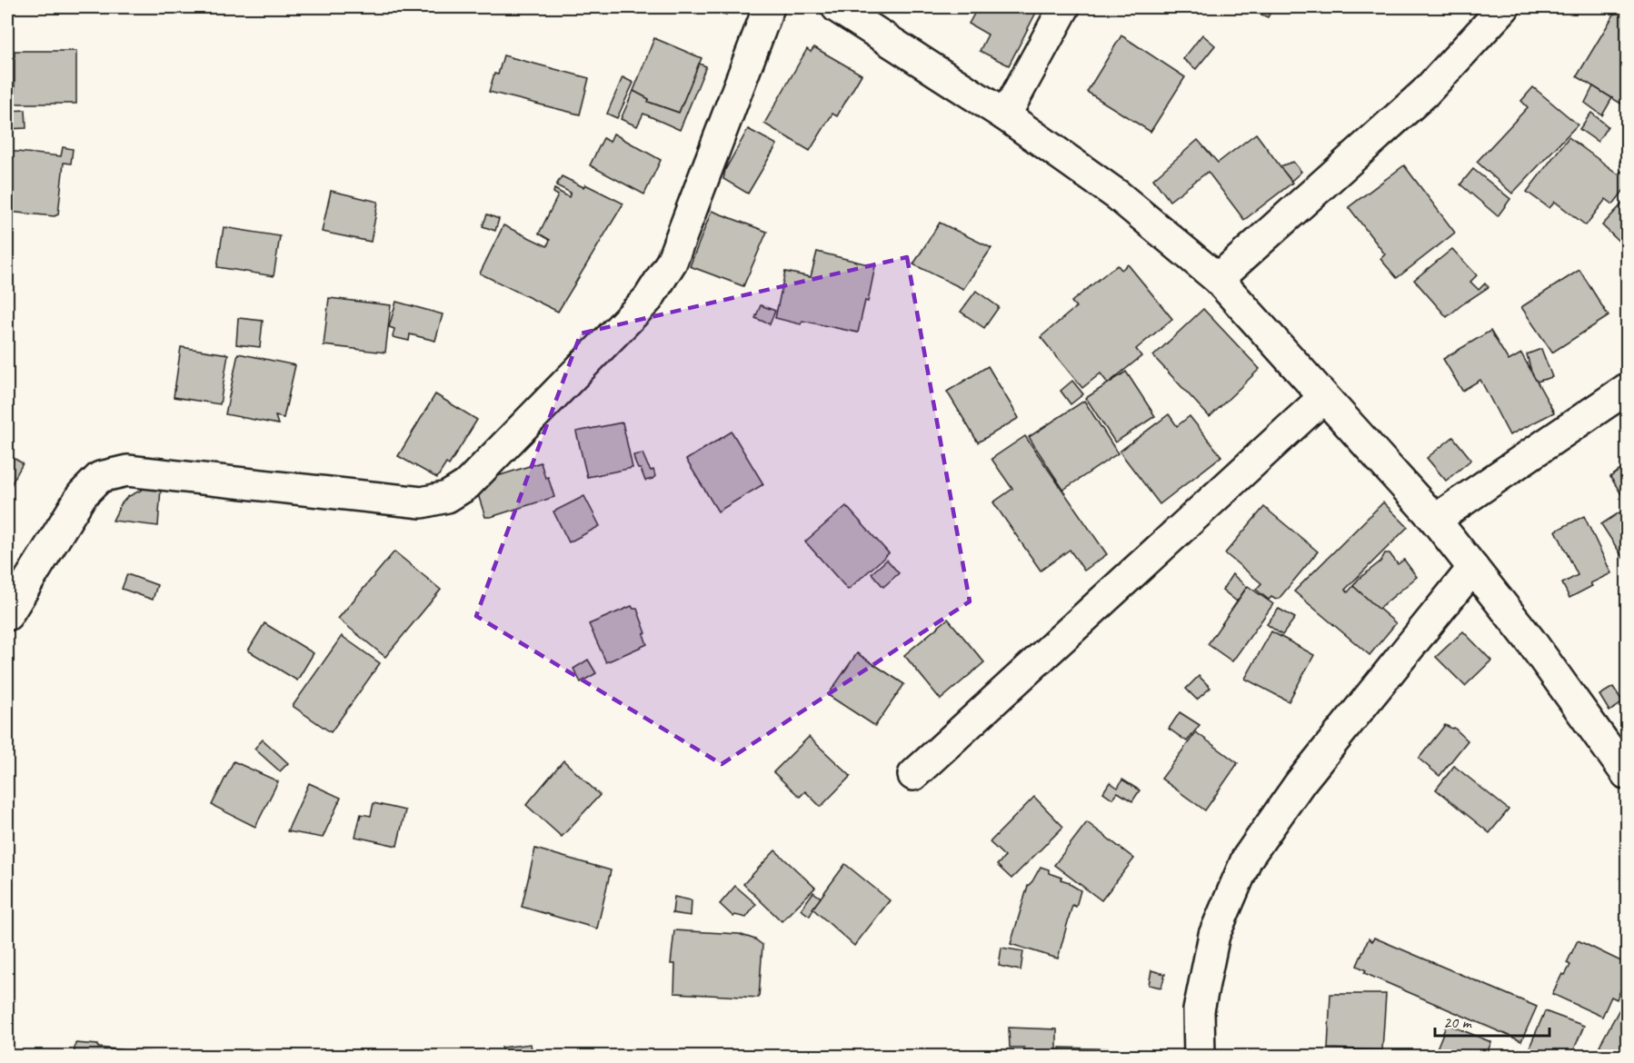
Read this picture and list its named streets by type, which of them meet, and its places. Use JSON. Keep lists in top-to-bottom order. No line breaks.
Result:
{"scale_bar":"20 m"}
